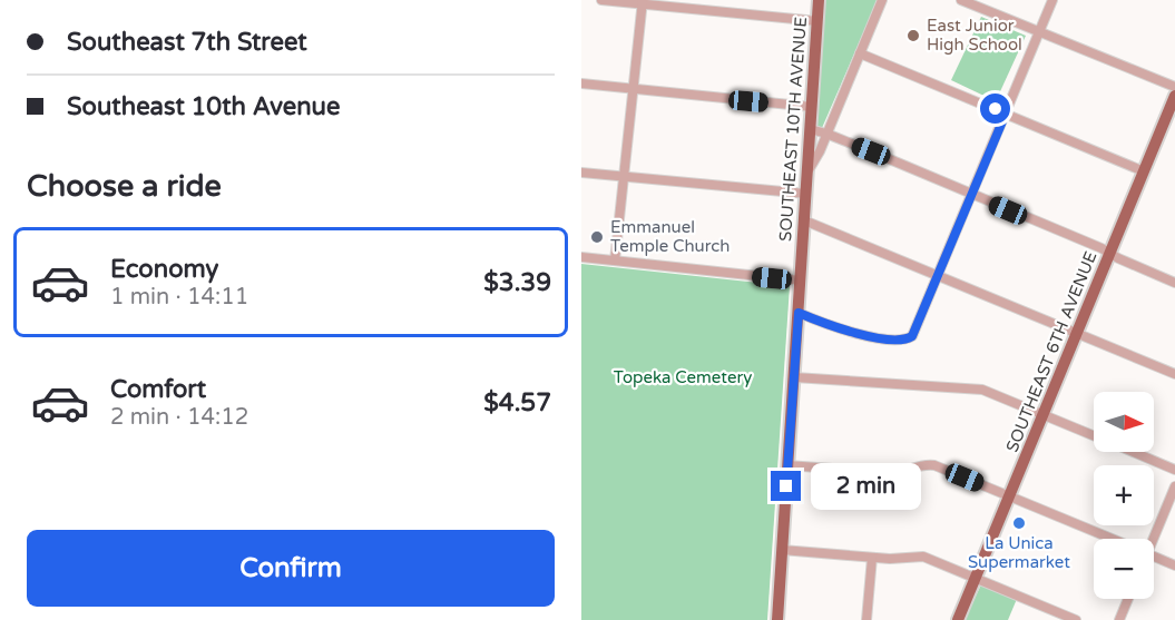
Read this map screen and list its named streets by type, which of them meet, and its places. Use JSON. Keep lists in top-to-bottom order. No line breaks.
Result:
{"streets":{"main road":["SOUTHEAST 10TH AVENUE","SOUTHEAST 6TH AVENUE"]},"parks":["Topeka Cemetery"],"places":["East Junior High School","Emmanuel Temple Church","La Unica Supermarket"],"north":"right","page":{"banner":["Southeast 7th Street","Southeast 10th Avenue"],"heading":"Choose a ride","list":[{"name":"Economy","note":"1 min · 14:11","value":"$3.39"},{"name":"Comfort","note":"2 min · 14:12","value":"$4.57"}],"map_buttons":["+","−"],"bubble":"2 min","buttons":"Confirm"}}
